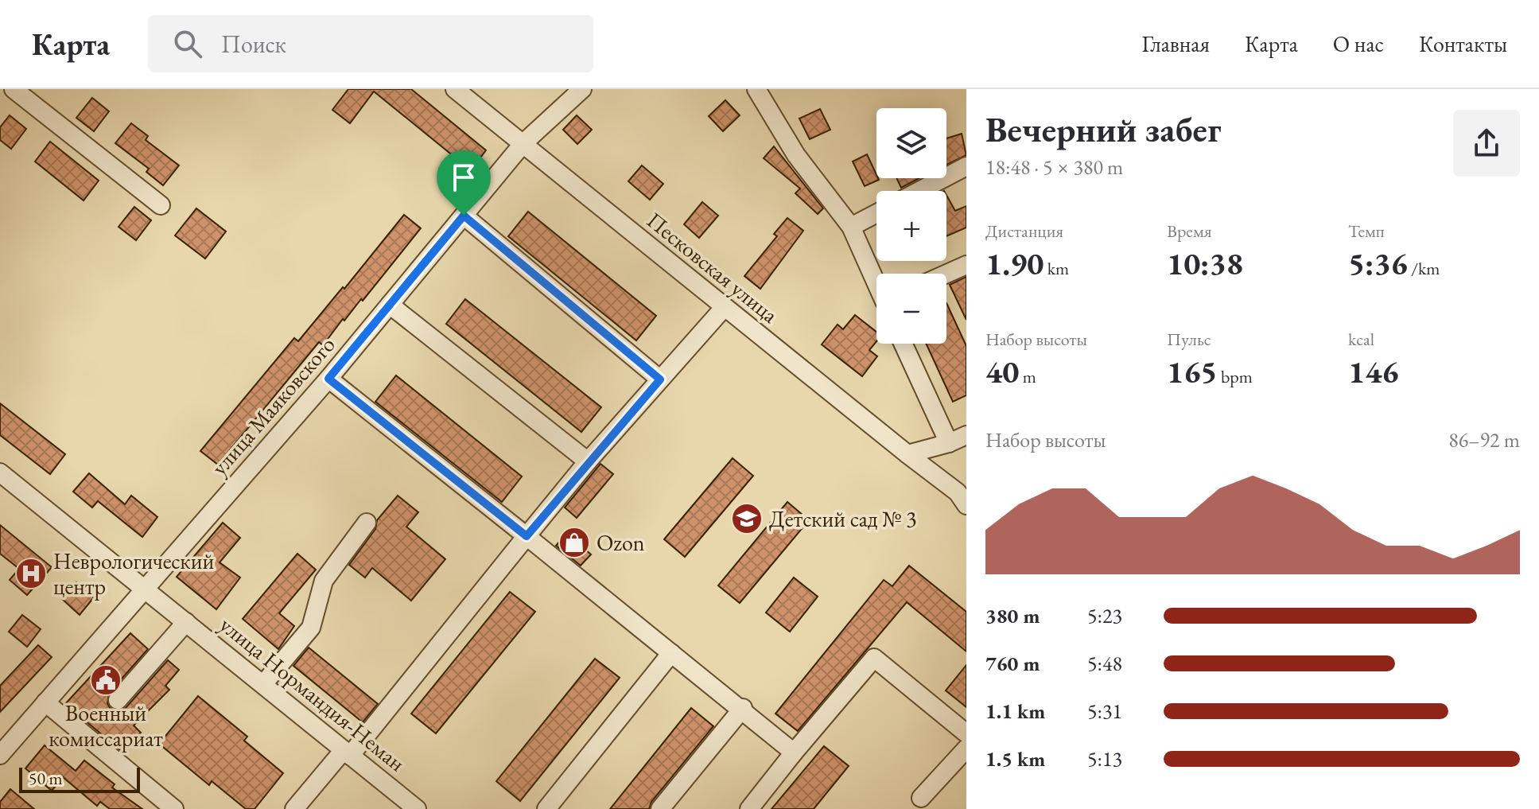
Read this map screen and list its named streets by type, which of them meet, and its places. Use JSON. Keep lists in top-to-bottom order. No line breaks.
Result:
{"streets":{"street":["Песковская улица","улица Маяковского","улица Нормандия-Неман"]},"crossings":[["Песковская улица","улица Маяковского"],["улица Маяковского","улица Нормандия-Неман"]],"places":{"school or university":["Детский сад № 3"],"shop":["Ozon"],"hospital":["Неврологический центр"],"public building":["Военный комиссариат"]},"scale_bar":"50 m","page":{"header":"Карта","search":"Поиск","nav":["Главная","Карта","О нас","Контакты"],"heading":["Вечерний забег","18:48 · 5 × 380 m"],"map_buttons":["+","−"],"stats":[["Дистанция","1.90 km"],["Время","10:38"],["Темп","5:36 /km"],["Набор высоты","40 m"],["Пульс","165 bpm"],["kcal","146"]],"chart":["Набор высоты","86–92 m"],"list":[{"name":"380 m","note":"5:23"},{"name":"760 m","note":"5:48"},{"name":"1.1 km","note":"5:31"},{"name":"1.5 km","note":"5:13"}],"scale":"50 m"}}
